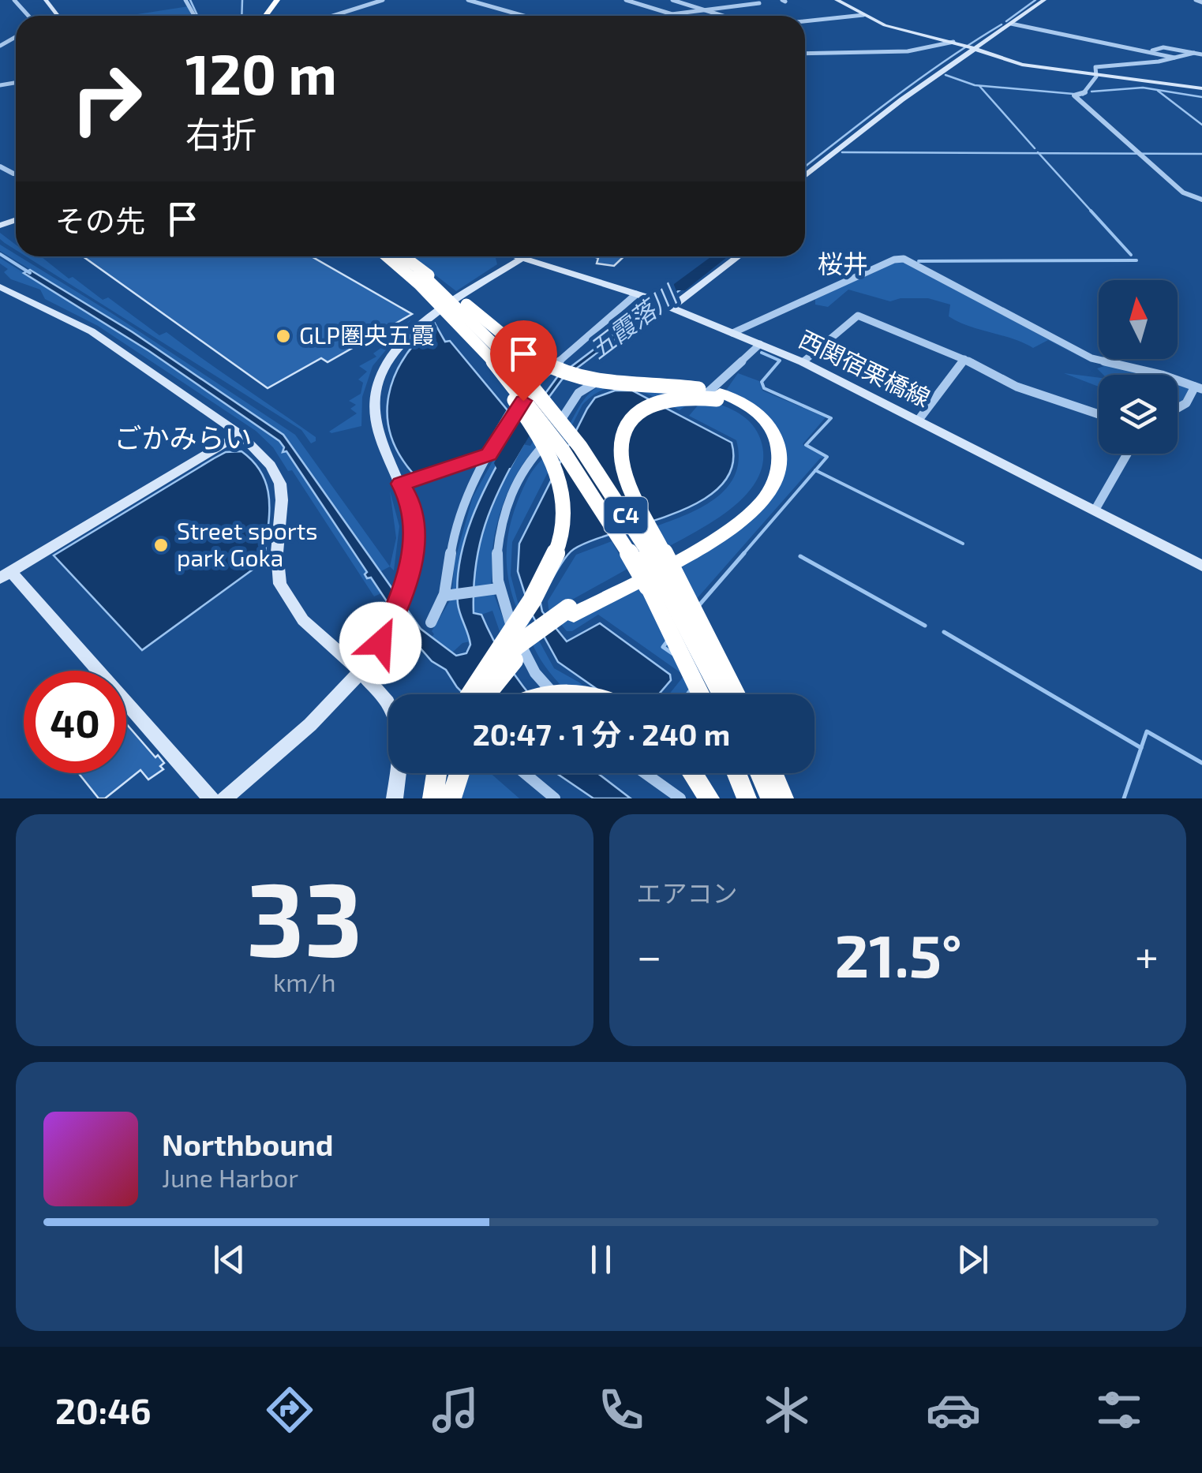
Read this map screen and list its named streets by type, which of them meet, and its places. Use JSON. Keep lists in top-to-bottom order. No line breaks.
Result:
{"streets":{"highway":["C4"],"main road":["西関宿栗橋線"]},"districts":["桜井","ごかみらい"],"water":["五霞落川"],"places":["GLP圏央五霞","Street sports park Goka"],"north":"top","page":{"turn":["120 m","右折"],"then":"その先","limit":"40","trip":"20:47 · 1 分 · 240 m","tile":[["33","km/h"],"エアコン"],"heat":["−","21.5°","+"],"song":["Northbound","June Harbor"],"tabs":"20:46"}}
